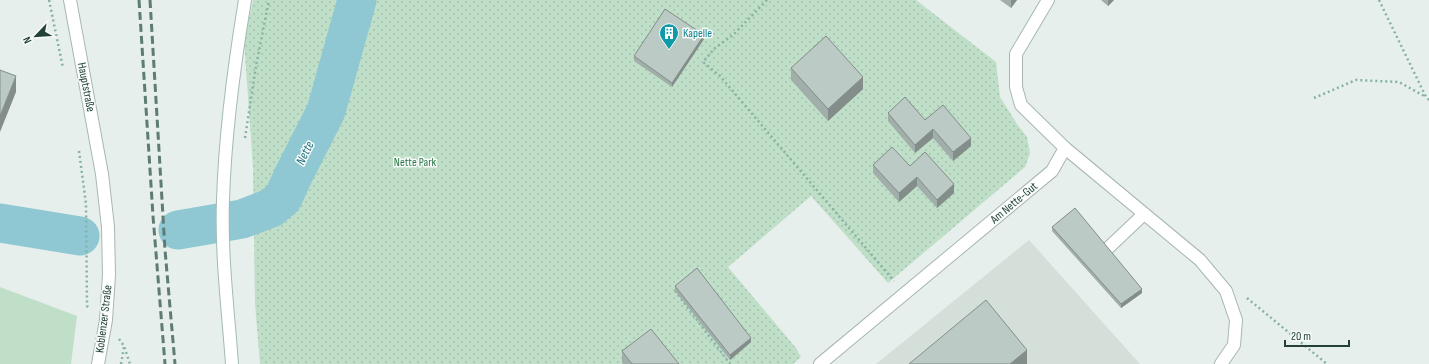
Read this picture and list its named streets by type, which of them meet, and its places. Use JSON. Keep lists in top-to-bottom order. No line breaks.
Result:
{"streets":{"street":["Hauptstraße","Am Nette-Gut","Koblenzer Straße"]},"crossings":[["Hauptstraße","Koblenzer Straße"]],"water":["Nette"],"parks":["Nette Park"],"places":{"building":["Kapelle"]},"scale_bar":"20 m","north":"bottom left"}
